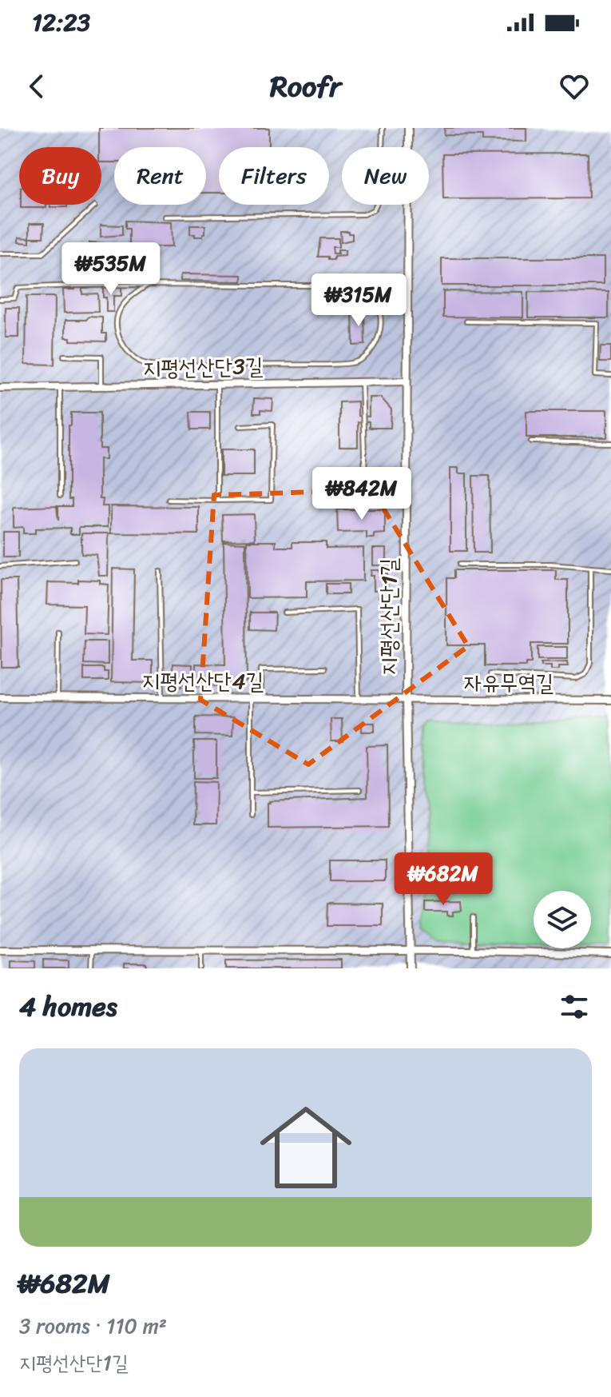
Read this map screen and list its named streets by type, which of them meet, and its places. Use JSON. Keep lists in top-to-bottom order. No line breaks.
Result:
{"streets":{"street":["지평선산단3길","지평선산단1길","지평선산단4길","자유무역길"]},"crossings":[["지평선산단3길","지평선산단1길"],["지평선산단1길","지평선산단4길"],["지평선산단1길","자유무역길"],["지평선산단4길","자유무역길"]],"page":{"status":"12:23","header":"Roofr","chip":["Buy","Rent","Filters","New"],"price":["₩535M","₩315M","₩842M","₩682M"],"heading":"4 homes","list":[{"name":"₩682M","note":"3 rooms · 110 m² · 지평선산단1길"}]}}
